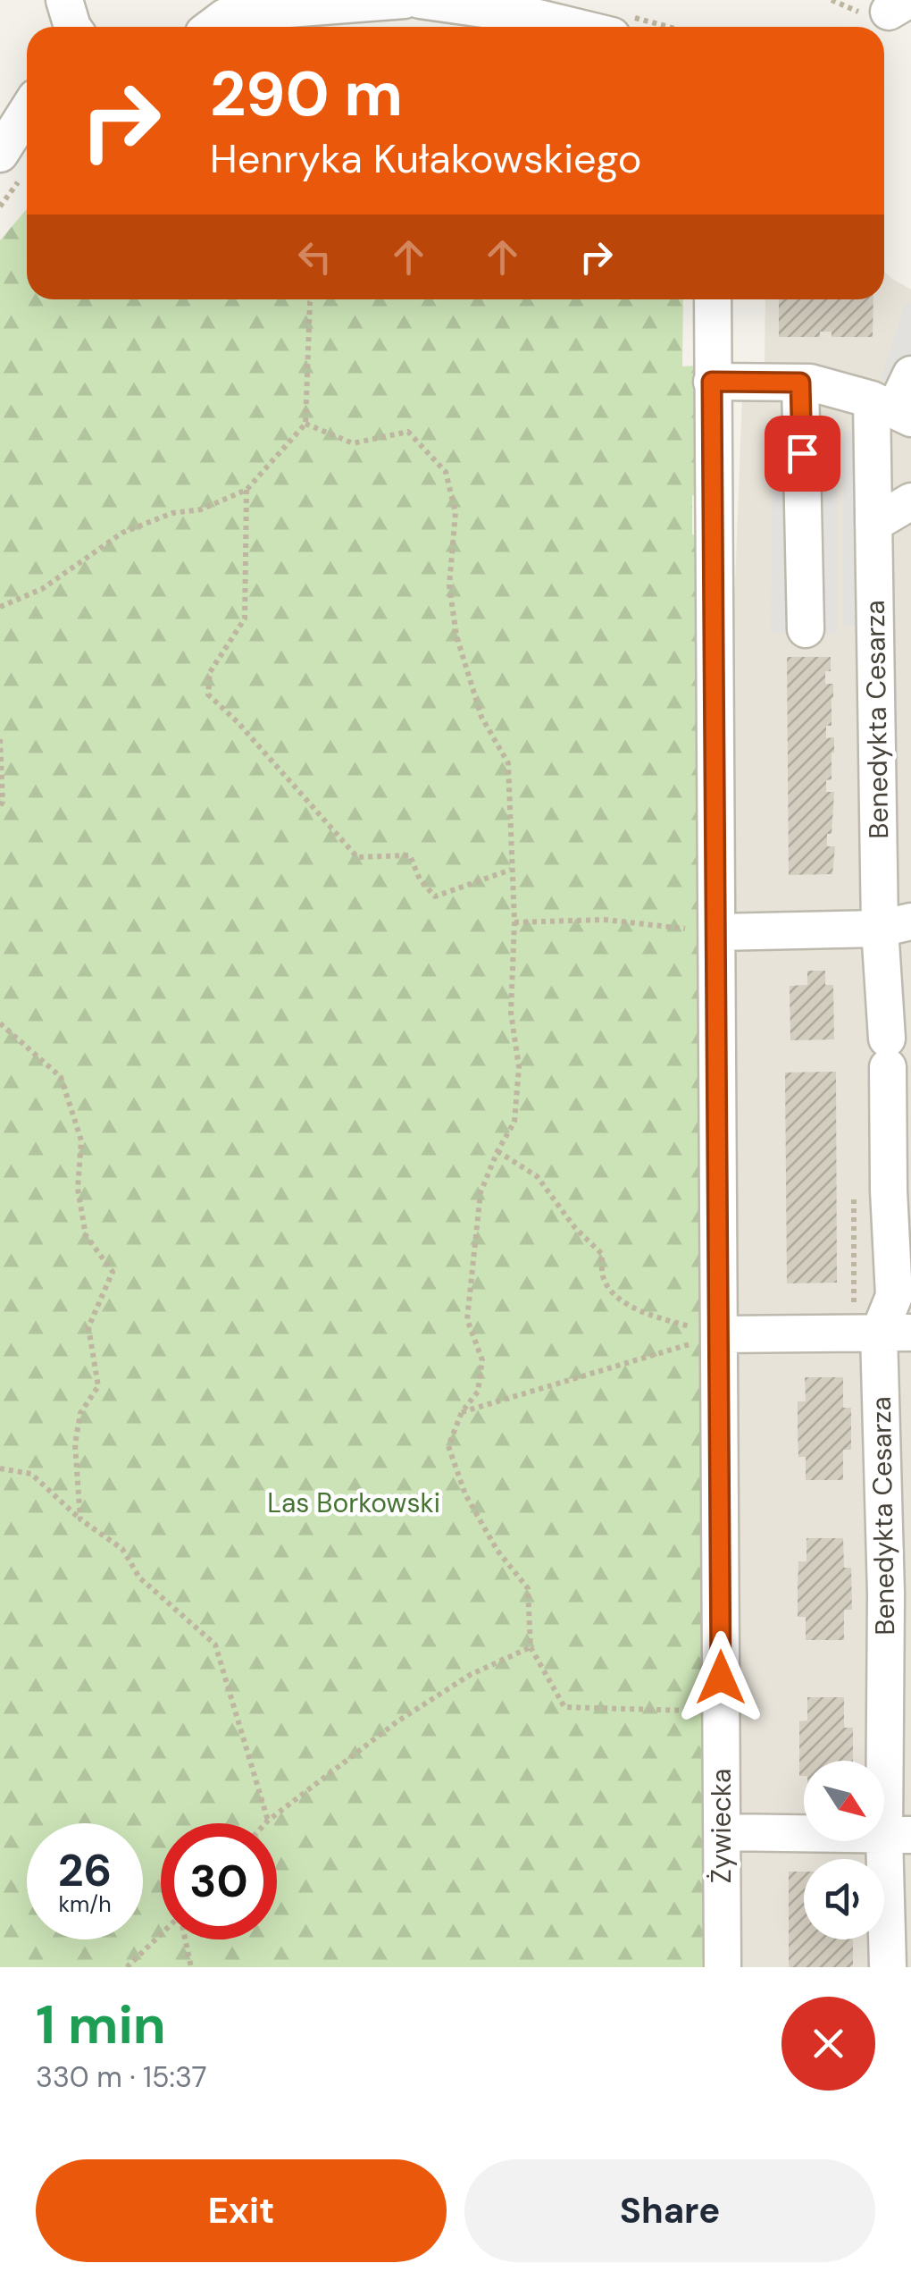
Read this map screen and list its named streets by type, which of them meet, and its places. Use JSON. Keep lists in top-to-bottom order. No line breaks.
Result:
{"streets":{"street":["Benedykta Cesarza","Żywiecka"]},"parks":["Las Borkowski"],"north":"bottom right","page":{"turn":["290 m","Henryka Kułakowskiego"],"speed":"26 km/h","limit":"30","heading":["1 min","330 m · 15:37"],"buttons":["Exit","Share"]}}
